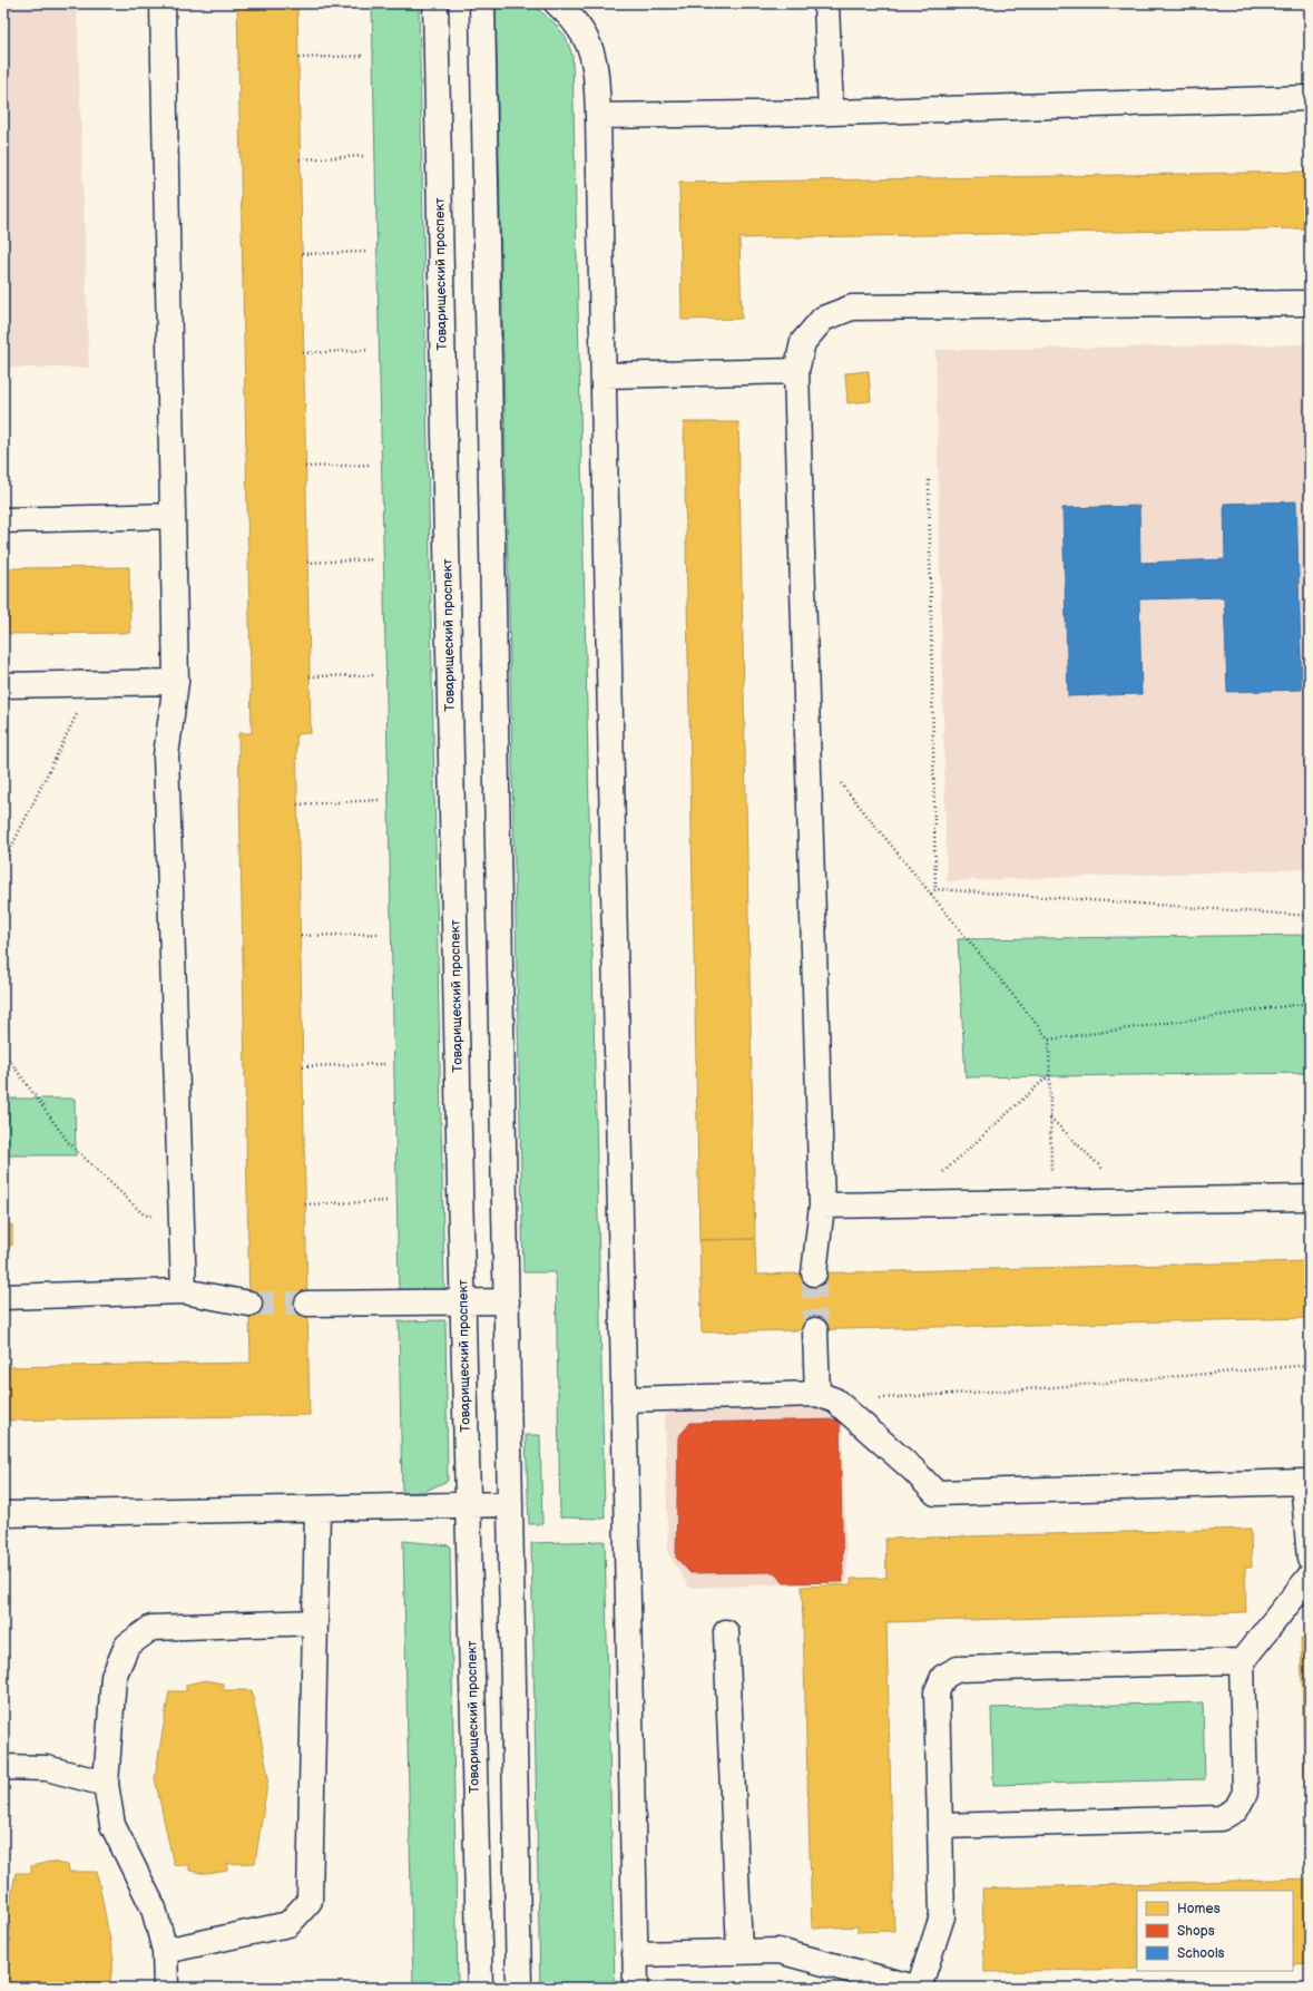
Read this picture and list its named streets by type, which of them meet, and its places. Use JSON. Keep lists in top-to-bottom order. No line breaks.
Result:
{"streets":{"street":["Товарищеский проспект"]},"legend":["Homes","Shops","Schools"]}
